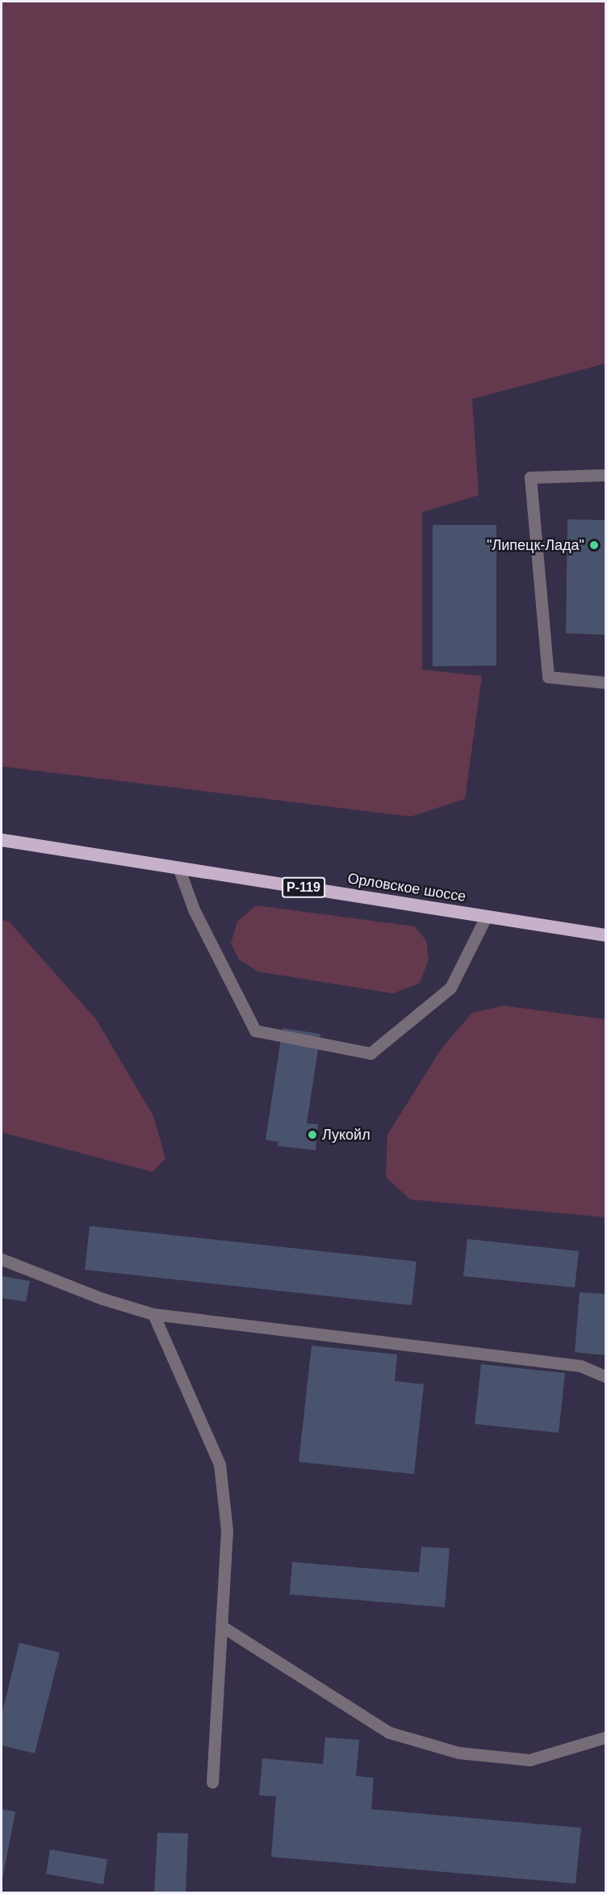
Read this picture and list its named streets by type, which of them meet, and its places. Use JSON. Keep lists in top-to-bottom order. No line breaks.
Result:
{"streets":{"highway":["Р-119","Орловское шоссе"]},"places":["\"Липецк-Лада\"","Лукойл"]}
